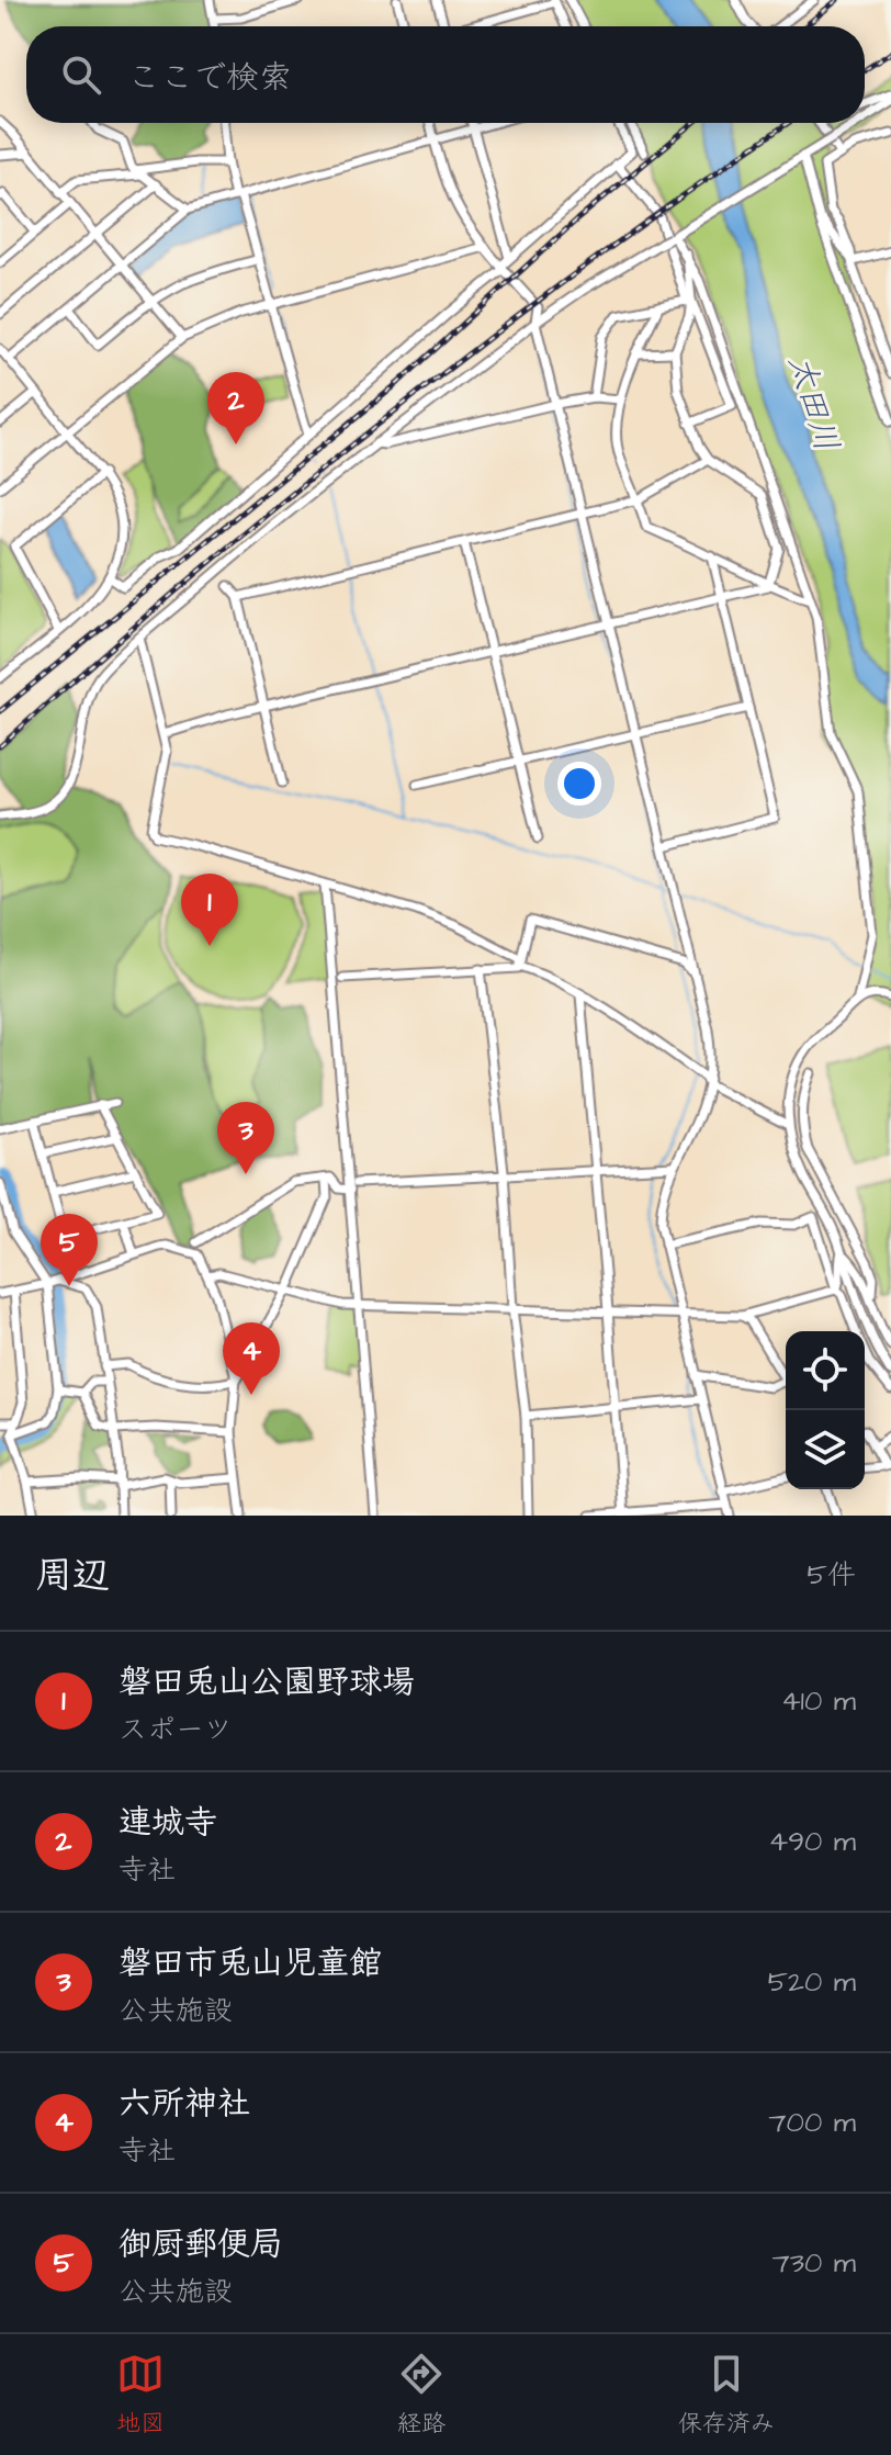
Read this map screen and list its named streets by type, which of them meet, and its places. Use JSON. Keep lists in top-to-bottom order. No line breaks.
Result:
{"water":["太田川"],"page":{"search":"ここで検索","pins":["2","1","3","5","4"],"heading":["周辺","5件"],"list":[{"mark":"1","name":"磐田兎山公園野球場","note":"スポーツ","value":"410 m"},{"mark":"2","name":"連城寺","note":"寺社","value":"490 m"},{"mark":"3","name":"磐田市兎山児童館","note":"公共施設","value":"520 m"},{"mark":"4","name":"六所神社","note":"寺社","value":"700 m"},{"mark":"5","name":"御厨郵便局","note":"公共施設","value":"730 m"}],"nav":["地図","経路","保存済み"]}}
